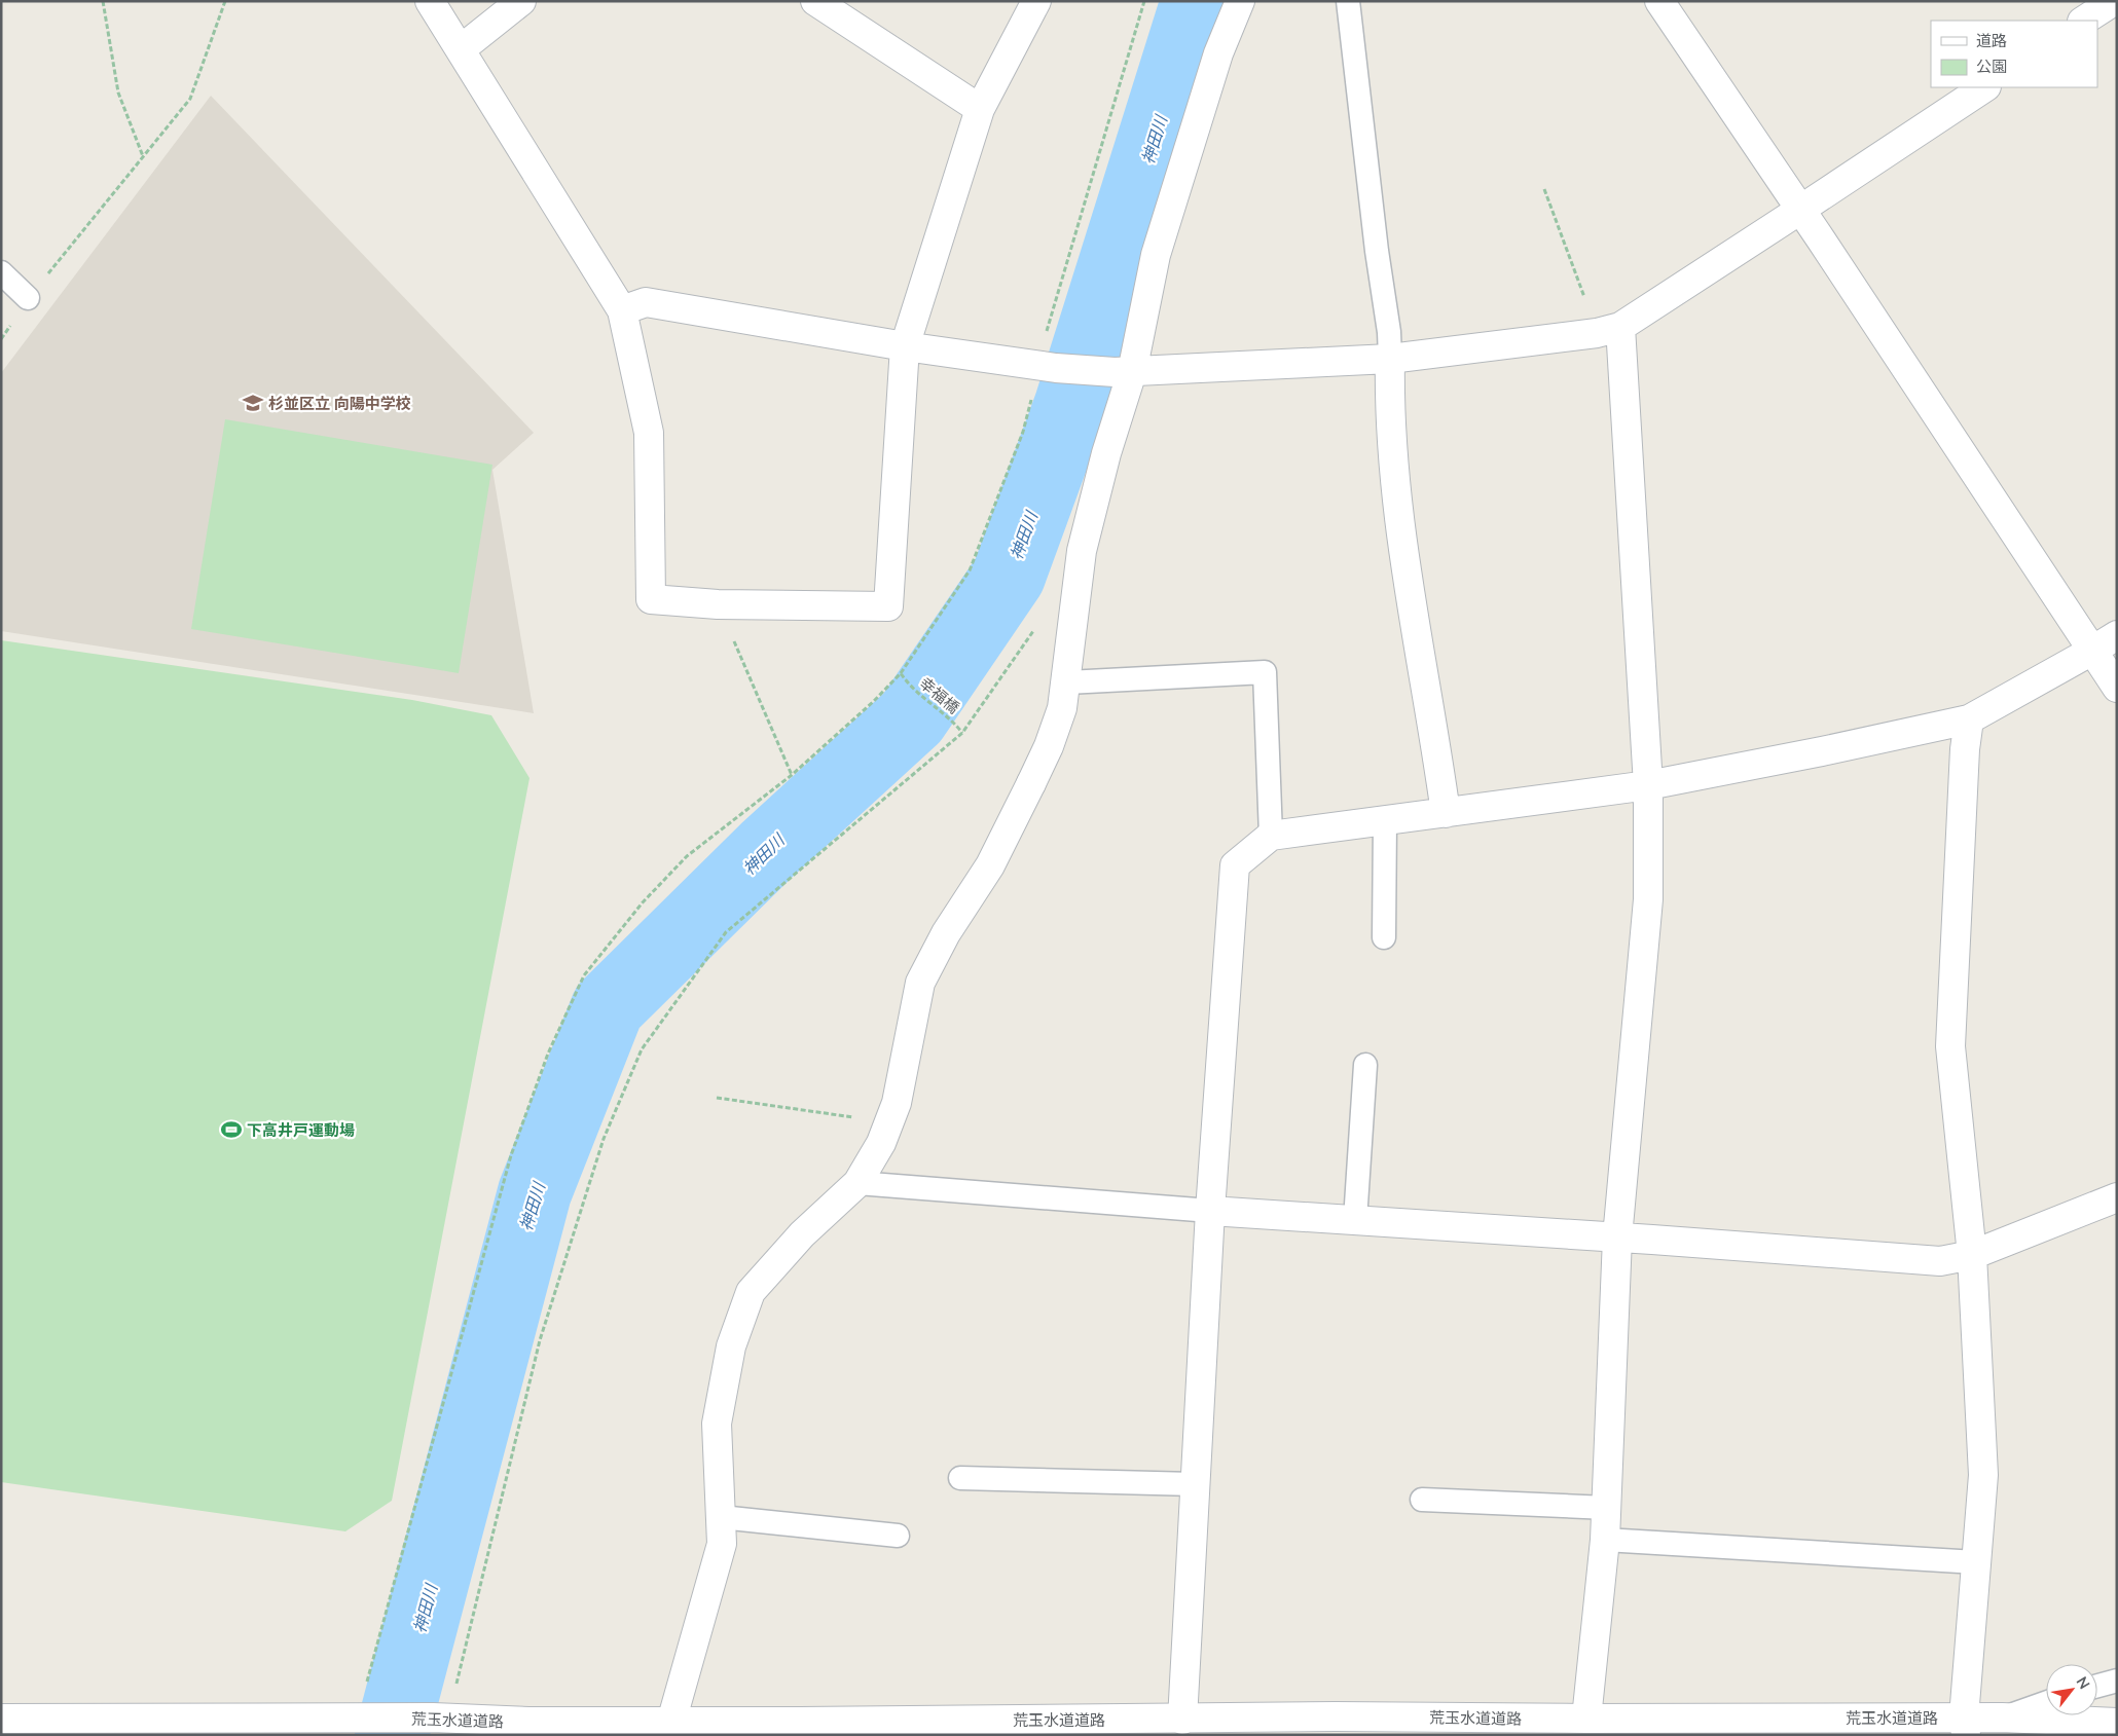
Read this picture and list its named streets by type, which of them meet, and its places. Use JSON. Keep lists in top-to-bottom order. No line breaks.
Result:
{"streets":{"street":["荒玉水道道路"],"path":["幸福橋"]},"water":["神田川"],"places":{"school or university":["杉並区立 向陽中学校"],"sports":["下高井戸運動場"]},"legend":["道路","公園"],"north":"top right"}
